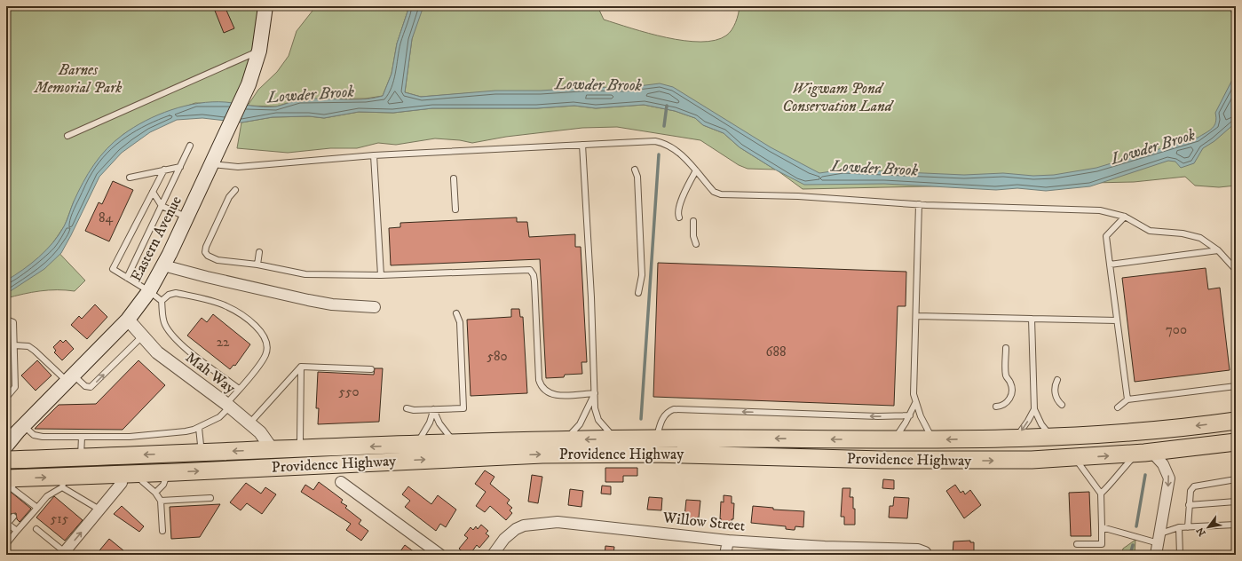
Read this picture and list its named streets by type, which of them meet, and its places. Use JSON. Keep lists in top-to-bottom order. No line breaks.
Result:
{"streets":{"highway":["Providence Highway"],"main road":["Eastern Avenue"],"street":["Mah Way","Willow Street"]},"crossings":[["Eastern Avenue","Mah Way"],["Mah Way","Providence Highway"]],"water":["Lowder Brook"],"parks":["Barnes Memorial Park","Wigwam Pond Conservation Land"],"house_numbers":["84","700","22","688","580","550","515"],"north":"bottom left"}
